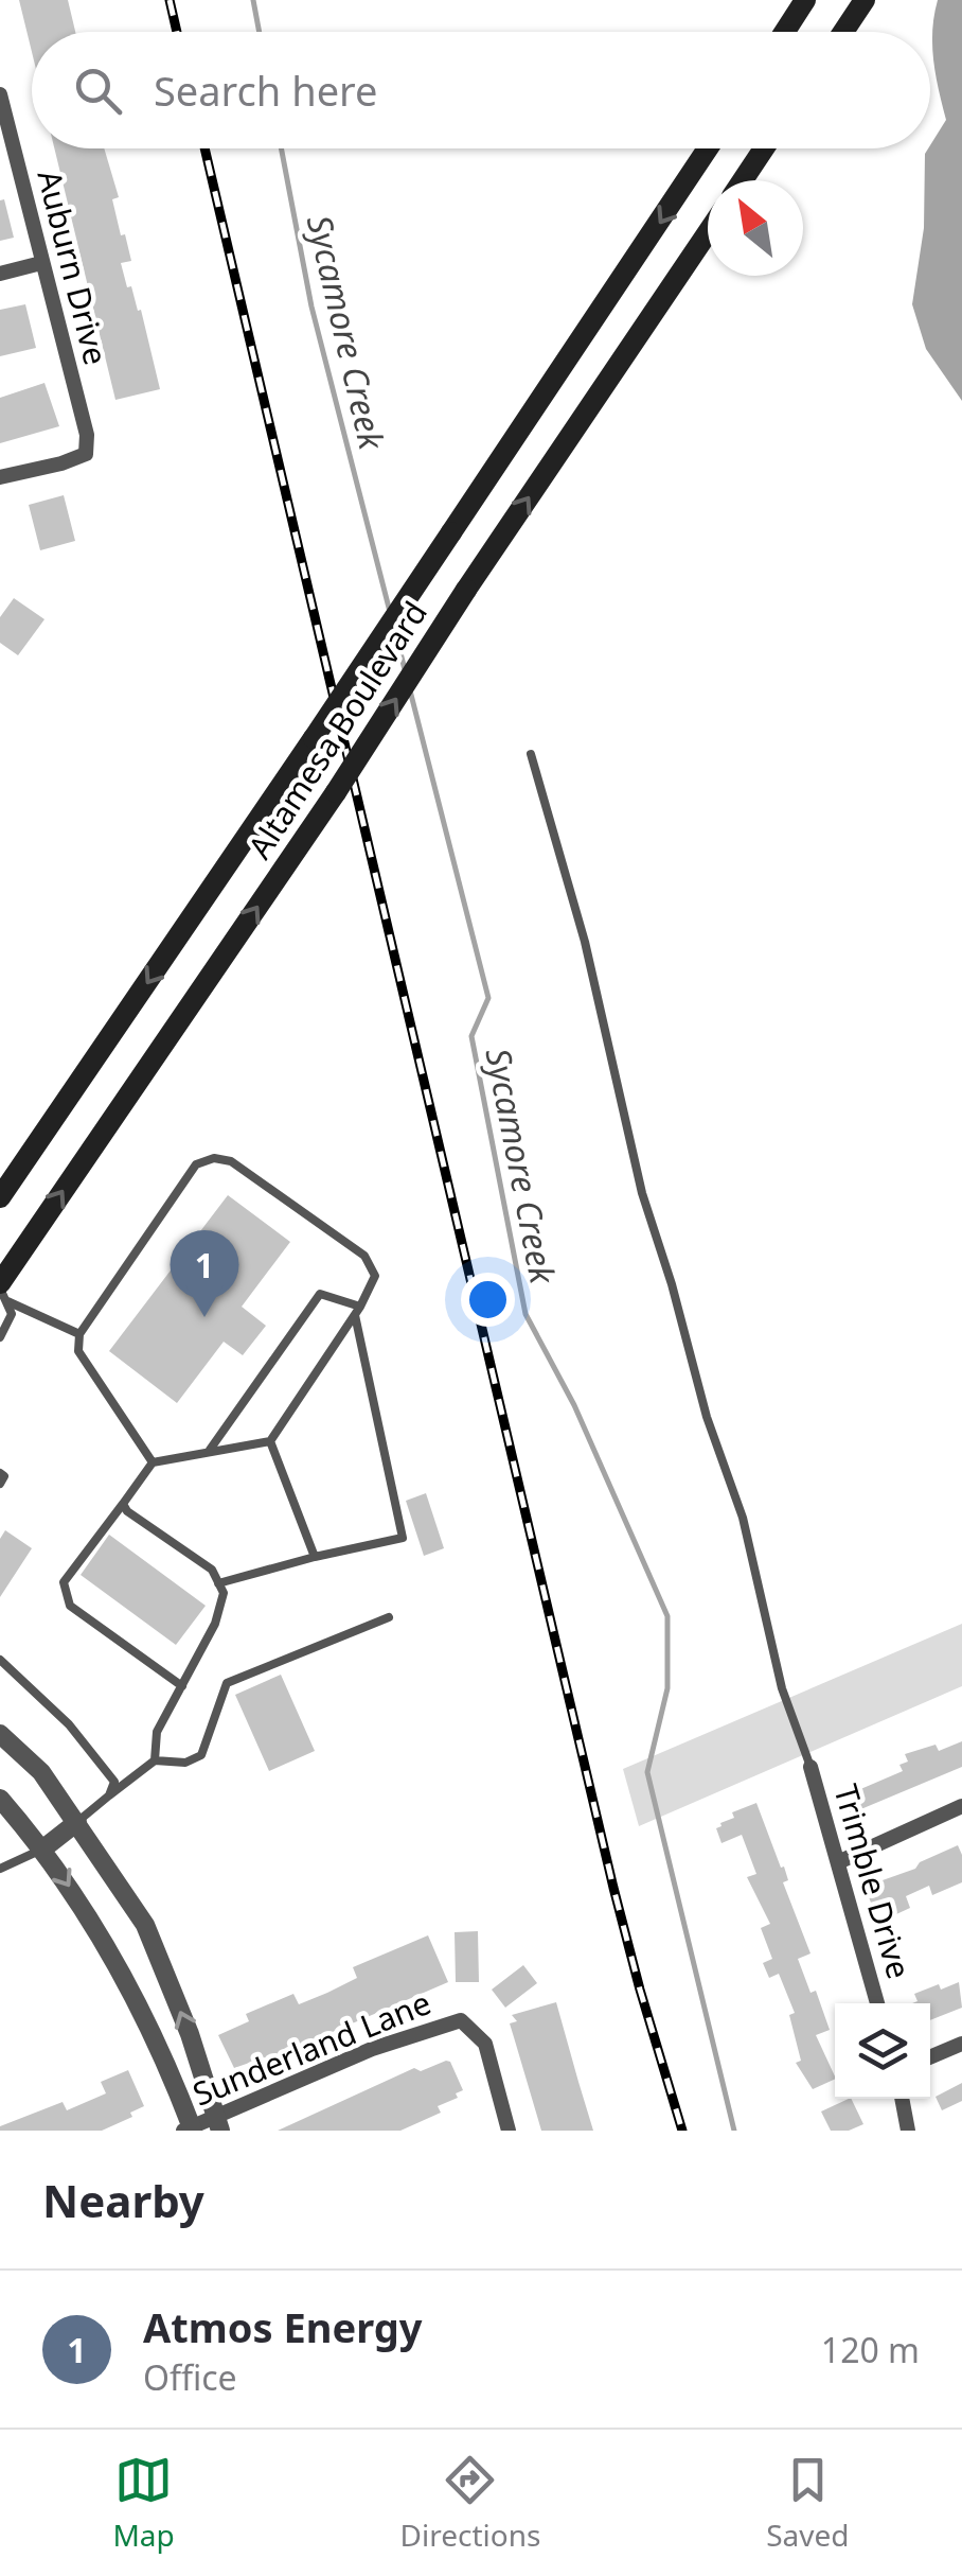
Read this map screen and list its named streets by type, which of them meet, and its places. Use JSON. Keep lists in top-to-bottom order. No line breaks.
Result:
{"streets":{"main road":["Altamesa Boulevard"],"street":["Auburn Drive","Trimble Drive","Sunderland Lane"]},"water":["Sycamore Creek"],"north":"top left","page":{"search":"Search here","pins":"1","heading":"Nearby","list":[{"mark":"1","name":"Atmos Energy","note":"Office","value":"120 m"}],"nav":["Map","Directions","Saved"]}}
